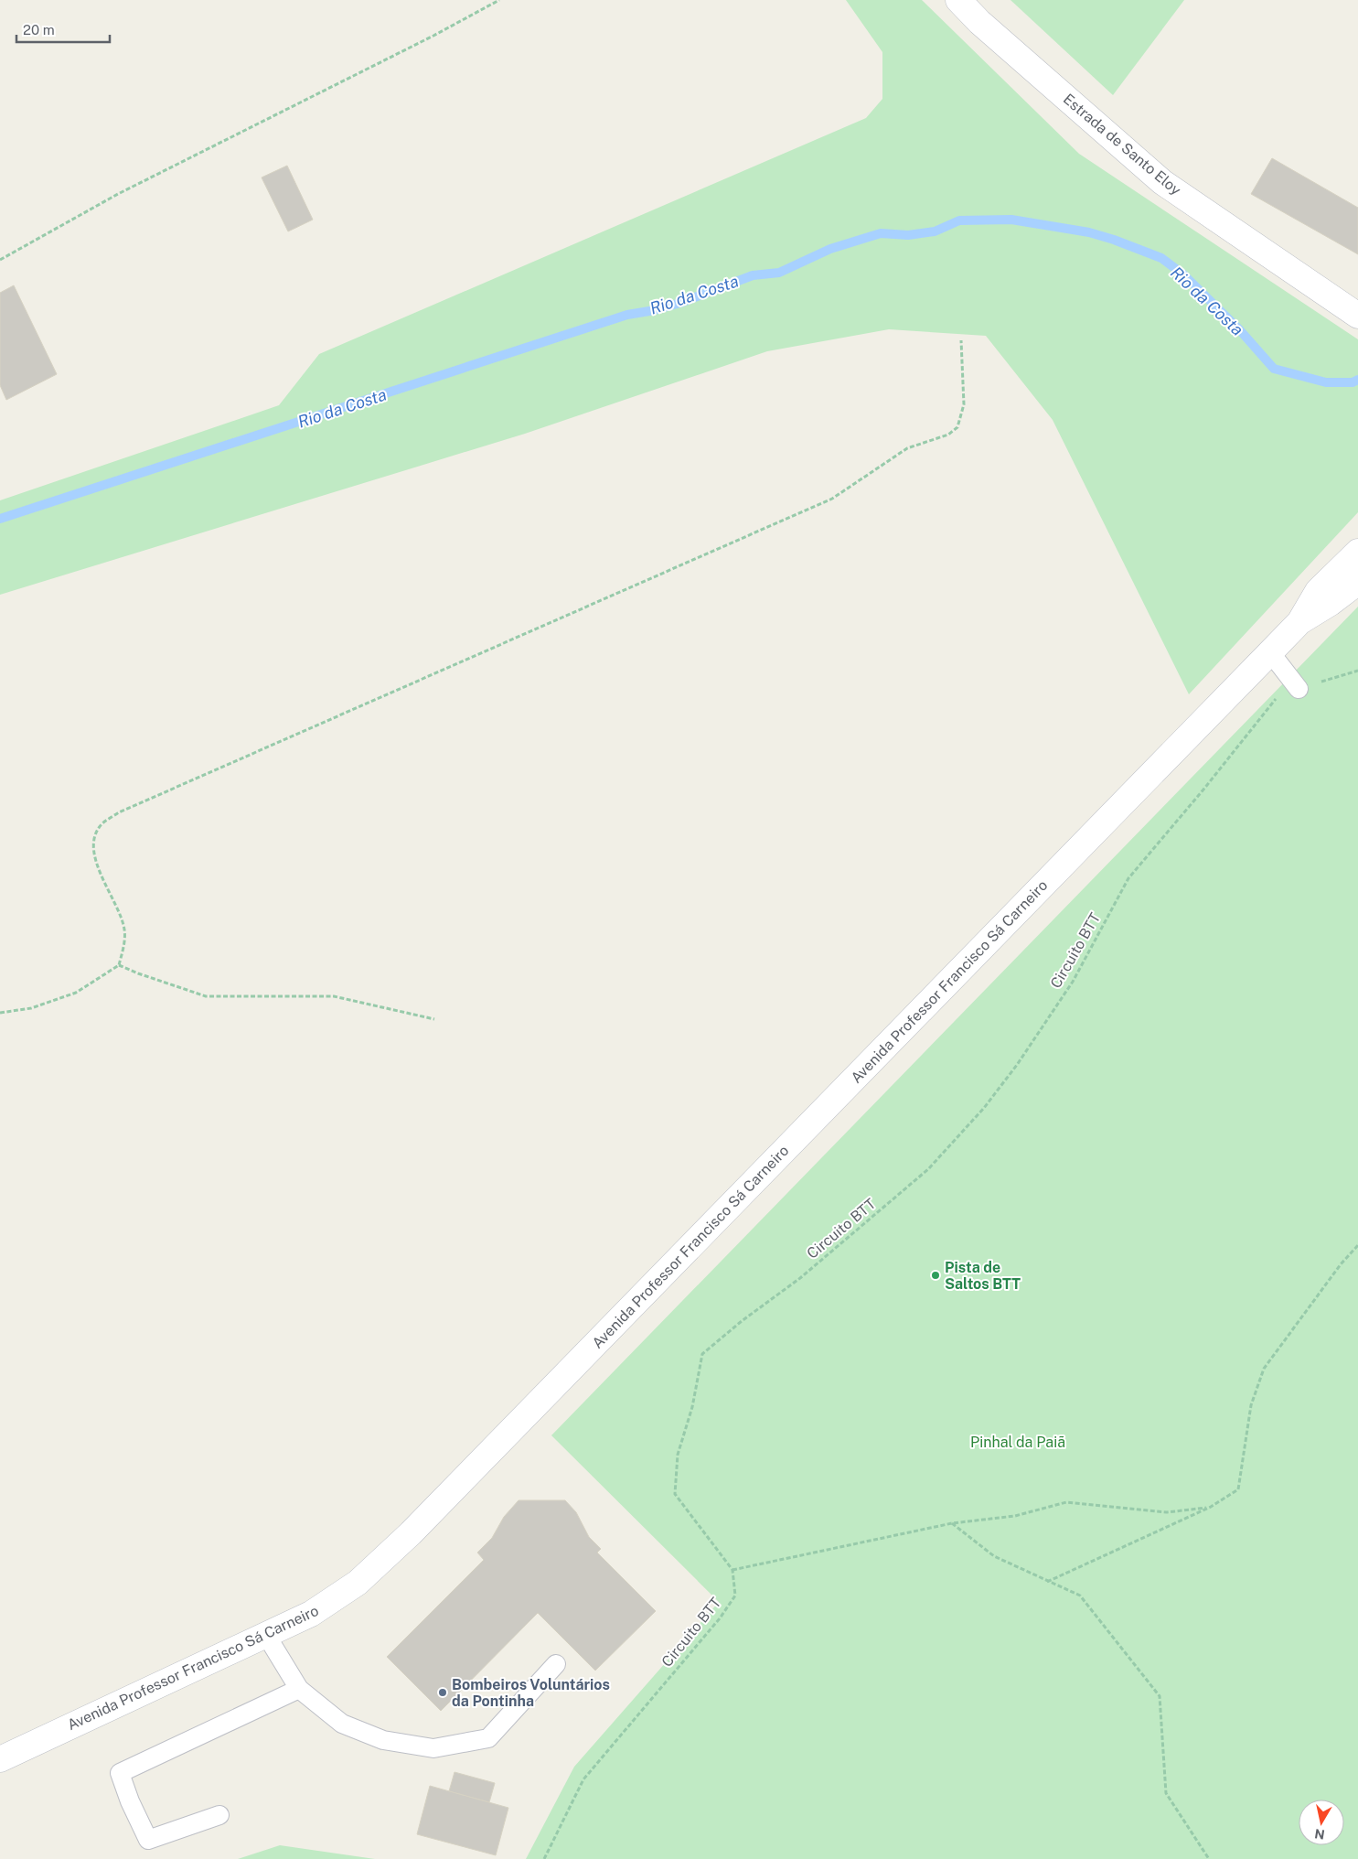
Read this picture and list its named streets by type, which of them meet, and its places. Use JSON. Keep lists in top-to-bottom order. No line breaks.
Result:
{"streets":{"main road":["Estrada de Santo Eloy","Avenida Professor Francisco Sá Carneiro"],"path":["Circuito BTT"]},"water":["Rio da Costa"],"parks":["Pinhal da Paiã"],"places":["Pista de Saltos BTT","Bombeiros Voluntários da Pontinha"],"scale_bar":"20 m","north":"bottom"}
